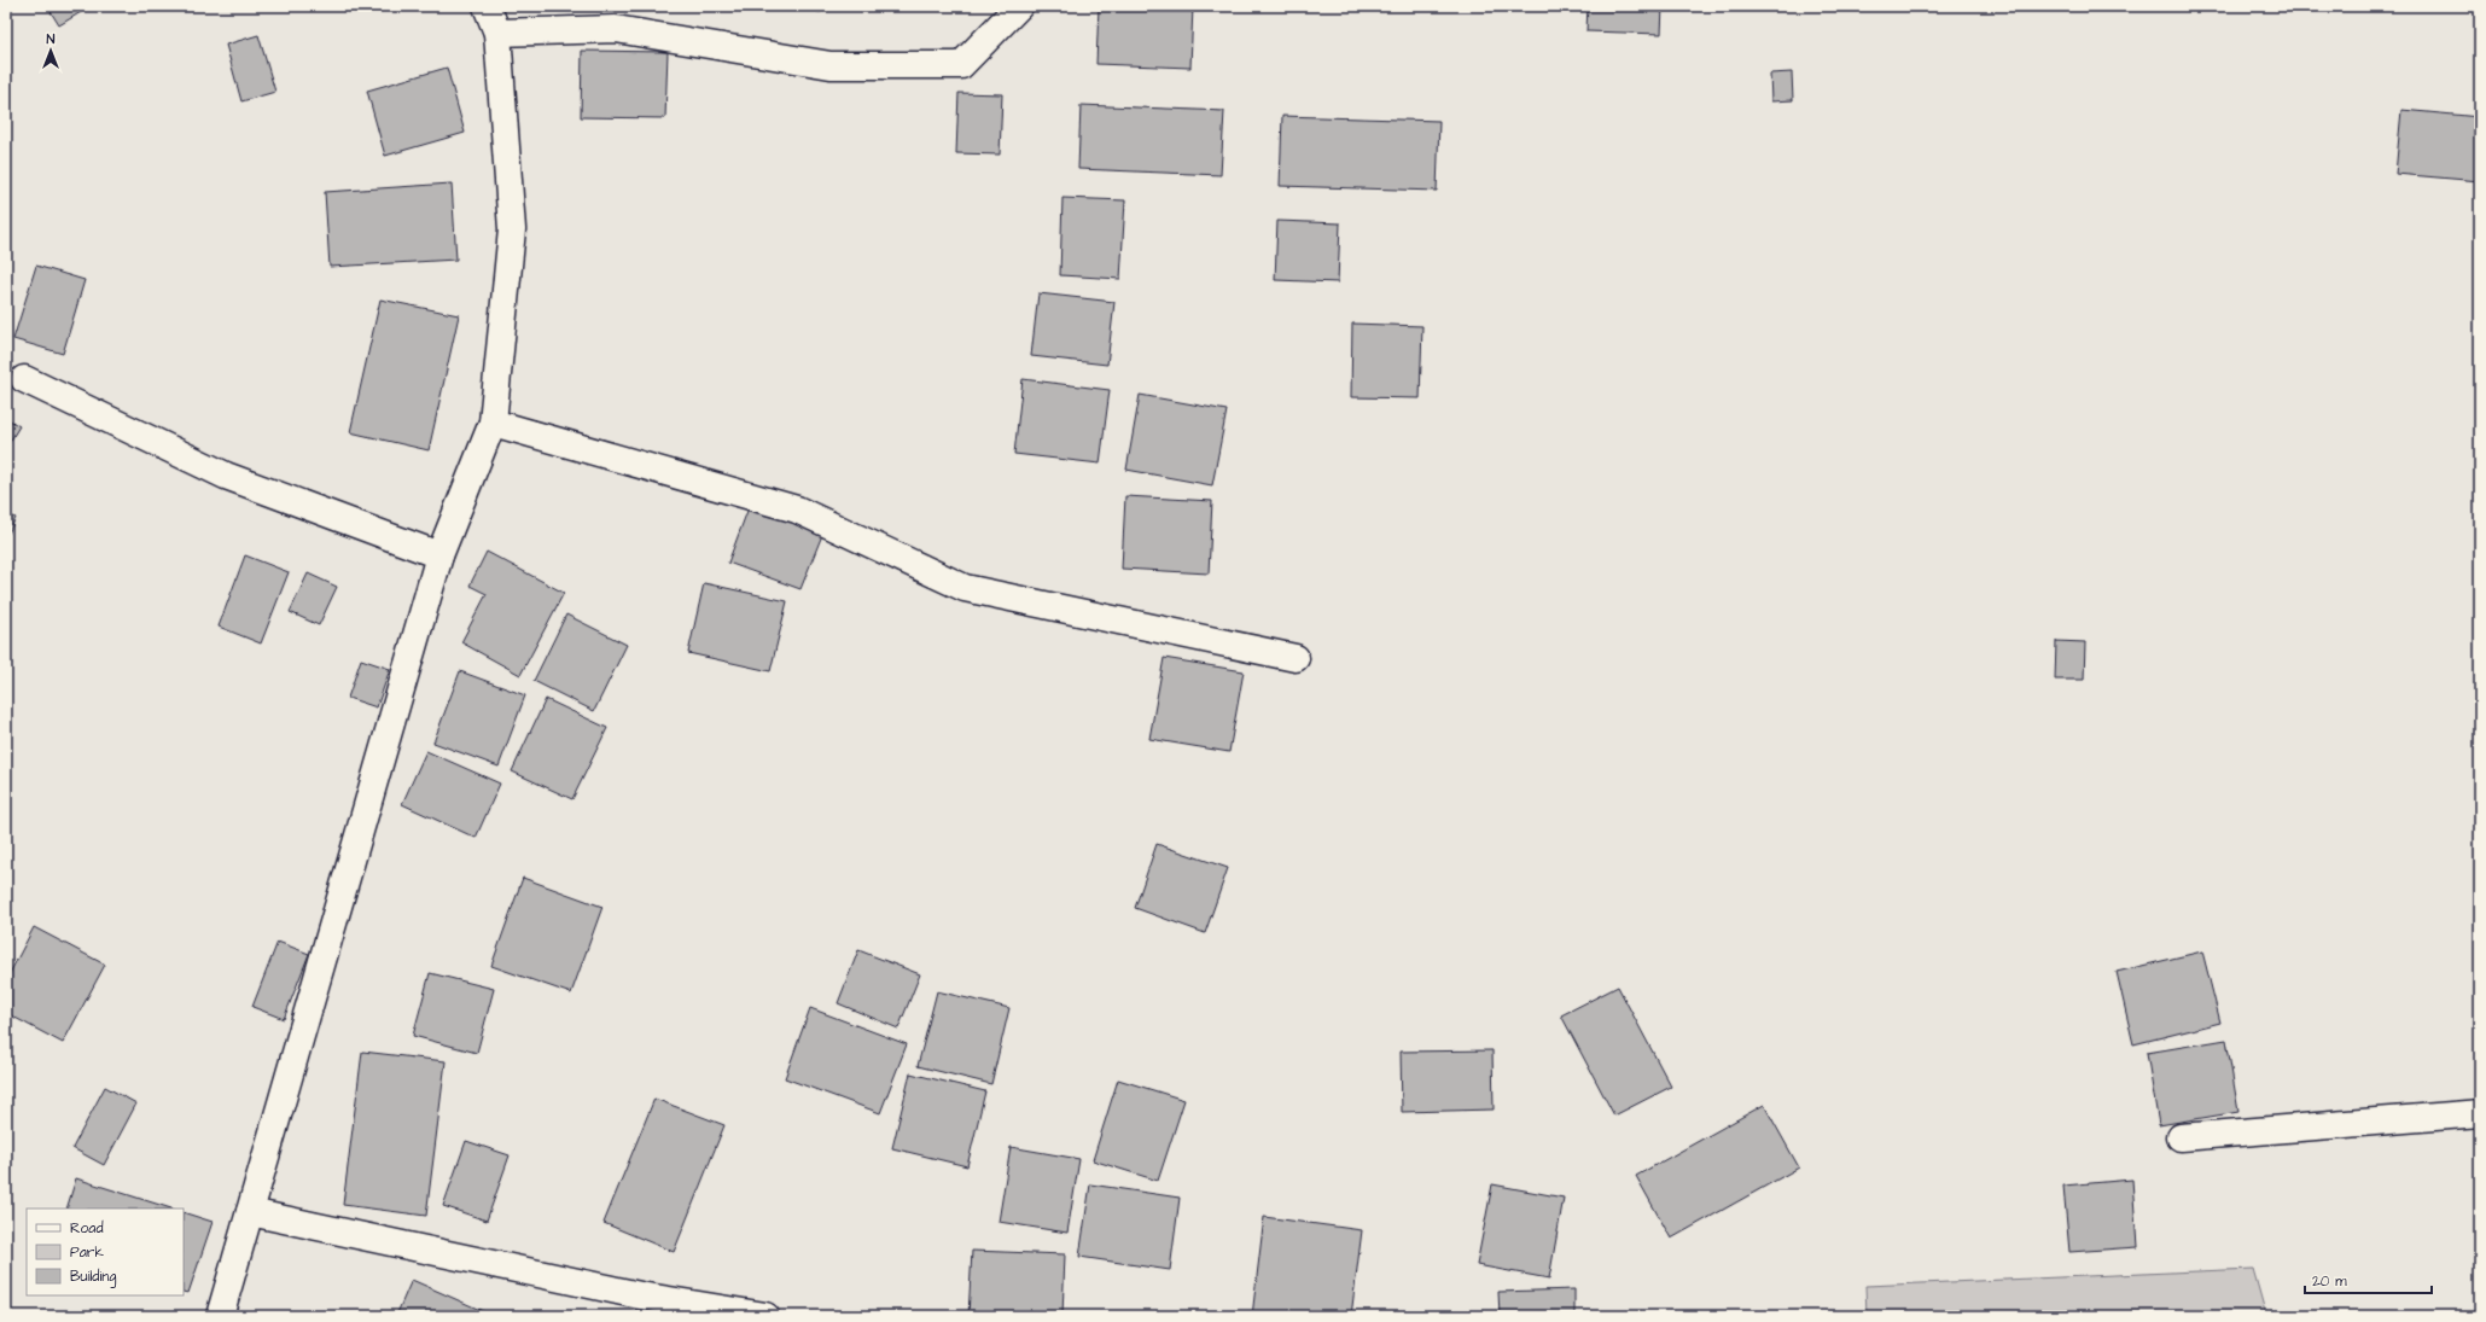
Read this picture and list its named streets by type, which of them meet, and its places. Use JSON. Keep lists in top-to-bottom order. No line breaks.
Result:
{"legend":["Road","Park","Building"],"scale_bar":"20 m","north":"top"}
